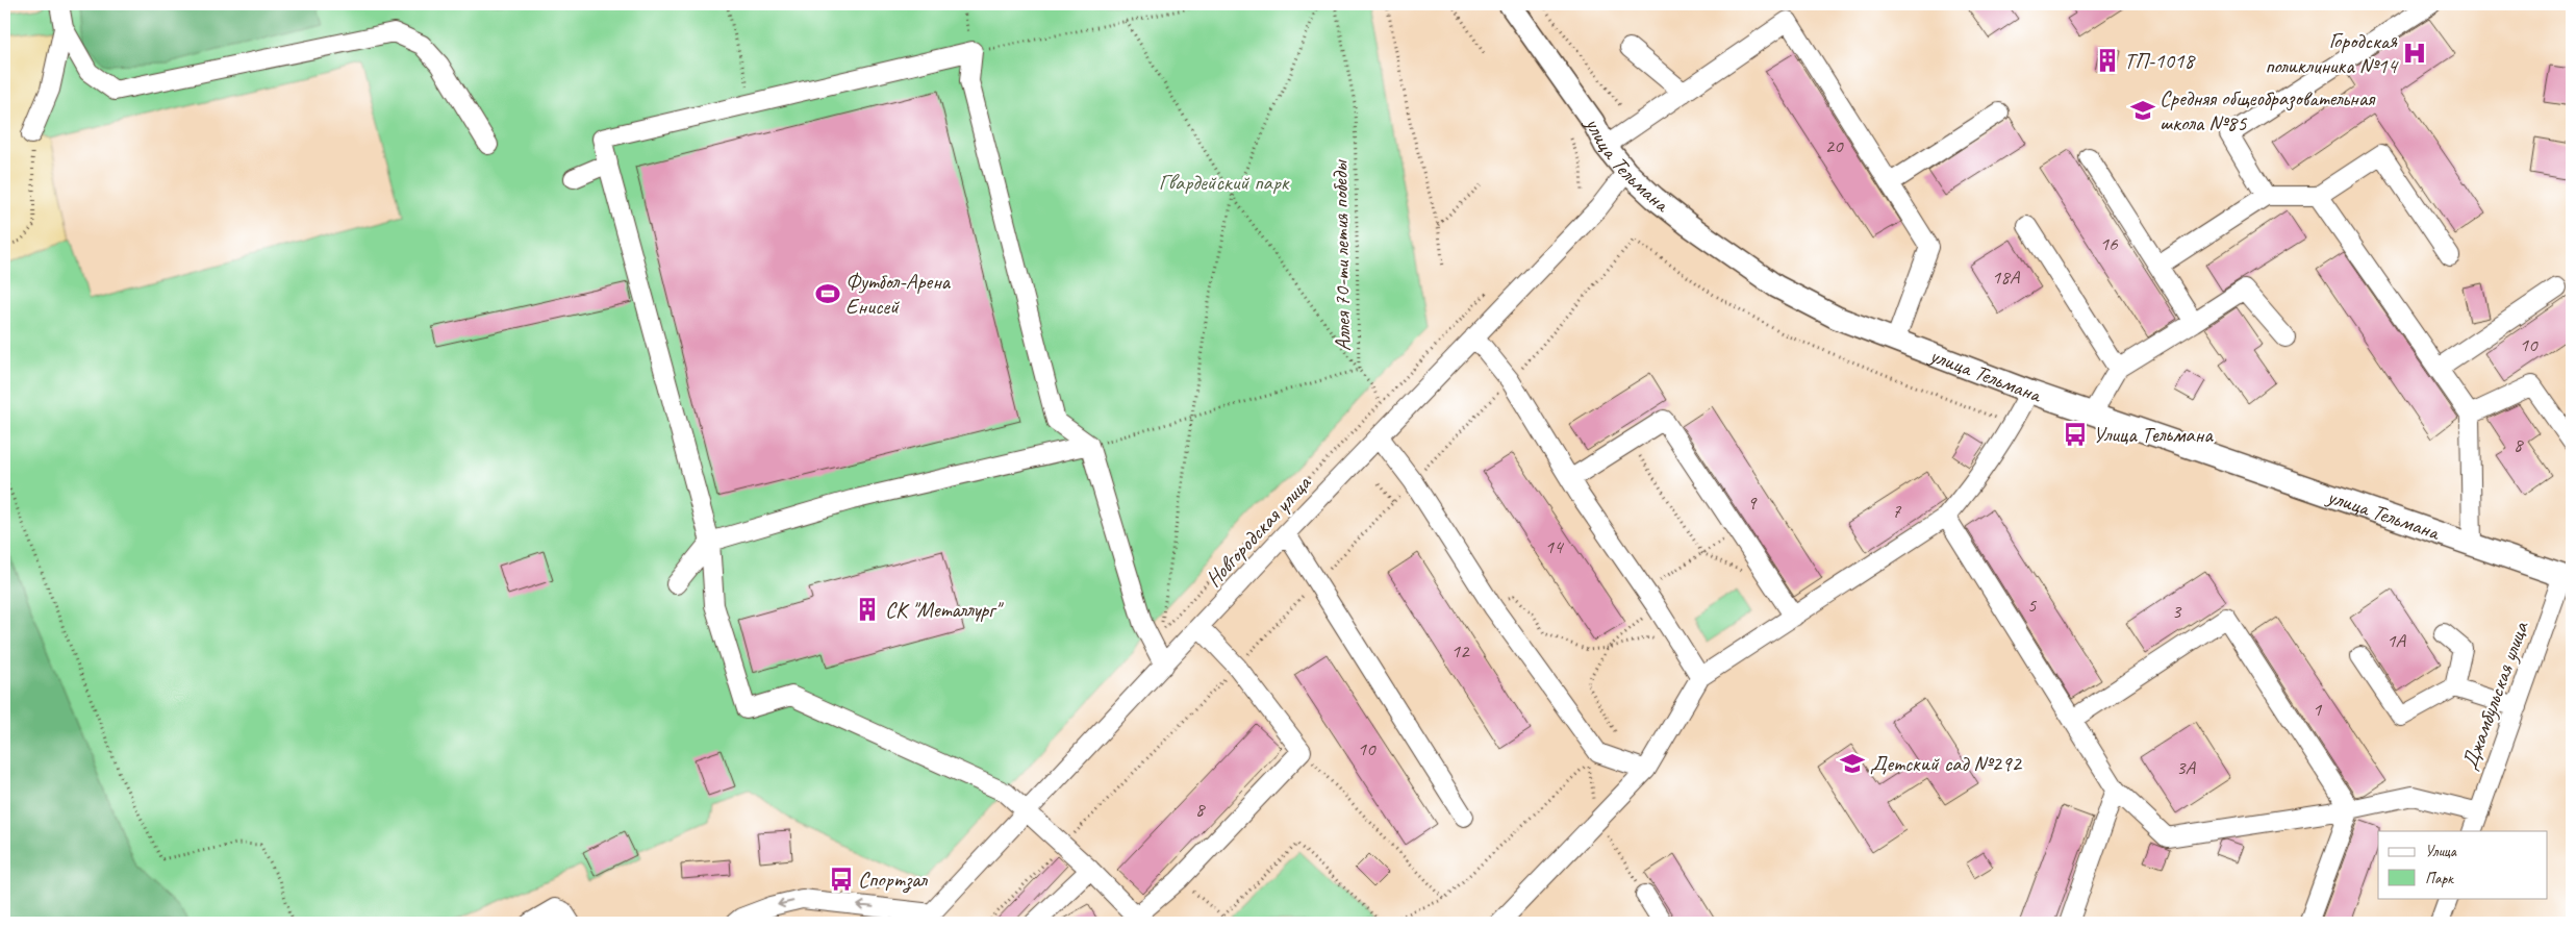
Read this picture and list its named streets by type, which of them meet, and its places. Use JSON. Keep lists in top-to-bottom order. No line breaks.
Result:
{"streets":{"main road":["улица Тельмана"],"street":["Новгородская улица","Джамбульская улица"],"path":["Аллея 70-ти летия победы"]},"crossings":[["улица Тельмана","Новгородская улица"],["улица Тельмана","Джамбульская улица"]],"parks":["Гвардейский парк"],"places":{"hospital":["Городская поликлиника №14"],"building":["ТП-1018","СК \"Металлург\""],"school or university":["Средняя общеобразовательная школа №85","Детский сад №292"],"sports":["Футбол-Арена Енисей"],"bus stop":["Улица Тельмана","Спортзал"]},"house_numbers":["20","16","18А","10","8","9","7","14","5","3","1А","12","1","10","3А","8"],"legend":["Улица","Парк"]}
